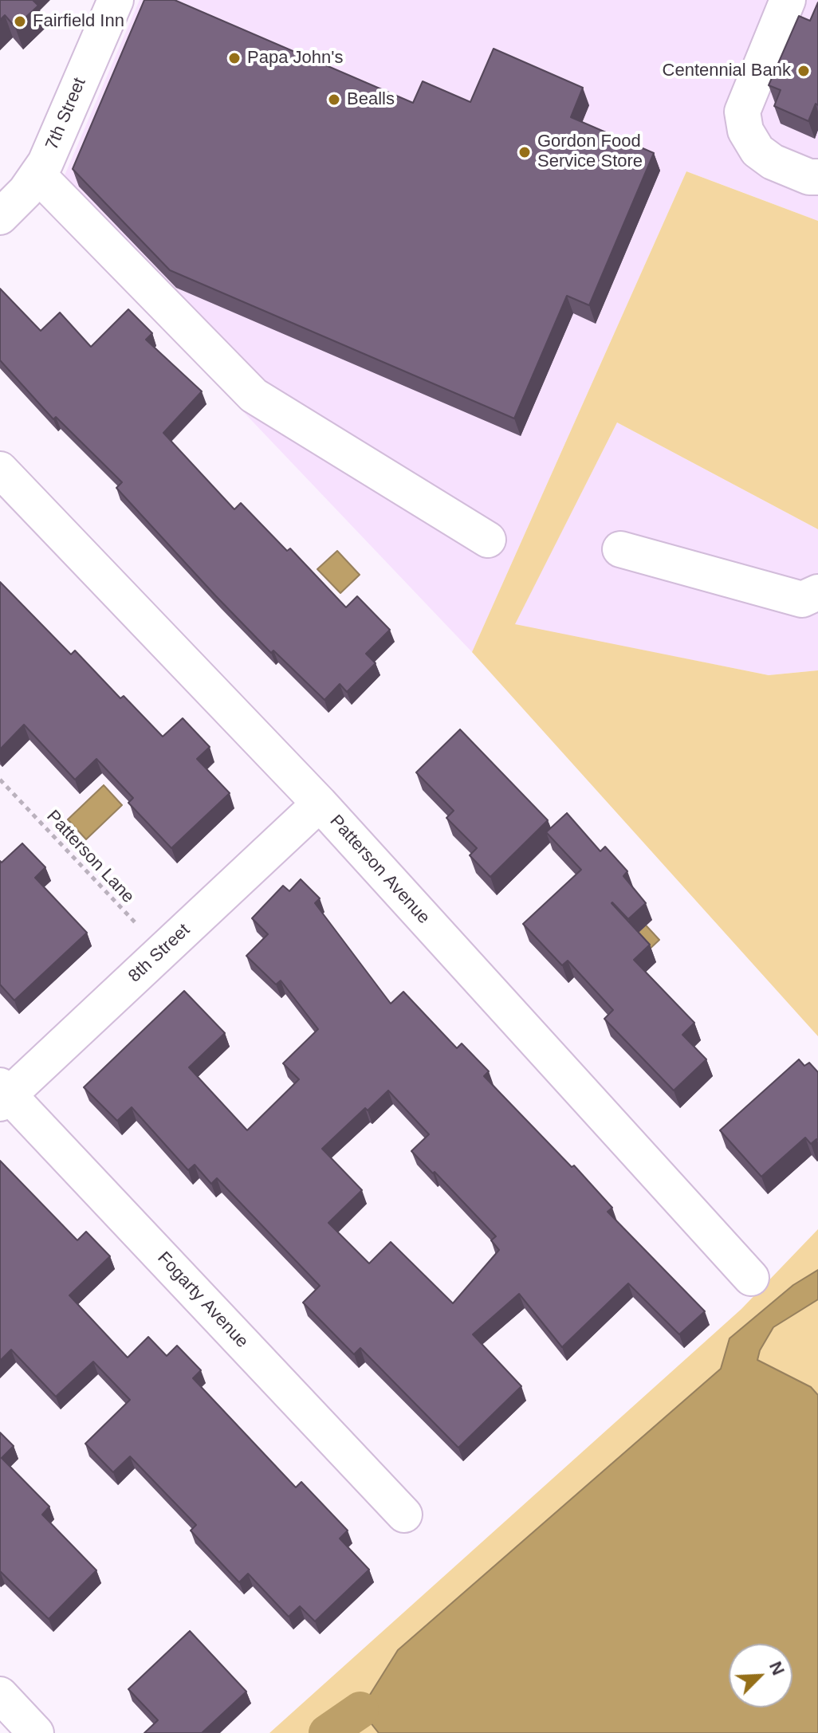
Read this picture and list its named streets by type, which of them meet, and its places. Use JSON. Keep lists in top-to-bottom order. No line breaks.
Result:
{"streets":{"street":["7th Street","Patterson Avenue","8th Street","Fogarty Avenue"],"path":["Patterson Lane"]},"crossings":[["Patterson Lane","8th Street"],["Patterson Avenue","8th Street"],["8th Street","Fogarty Avenue"]],"places":["Fairfield Inn","Papa John's","Centennial Bank","Bealls","Gordon Food Service Store"],"north":"top right"}
